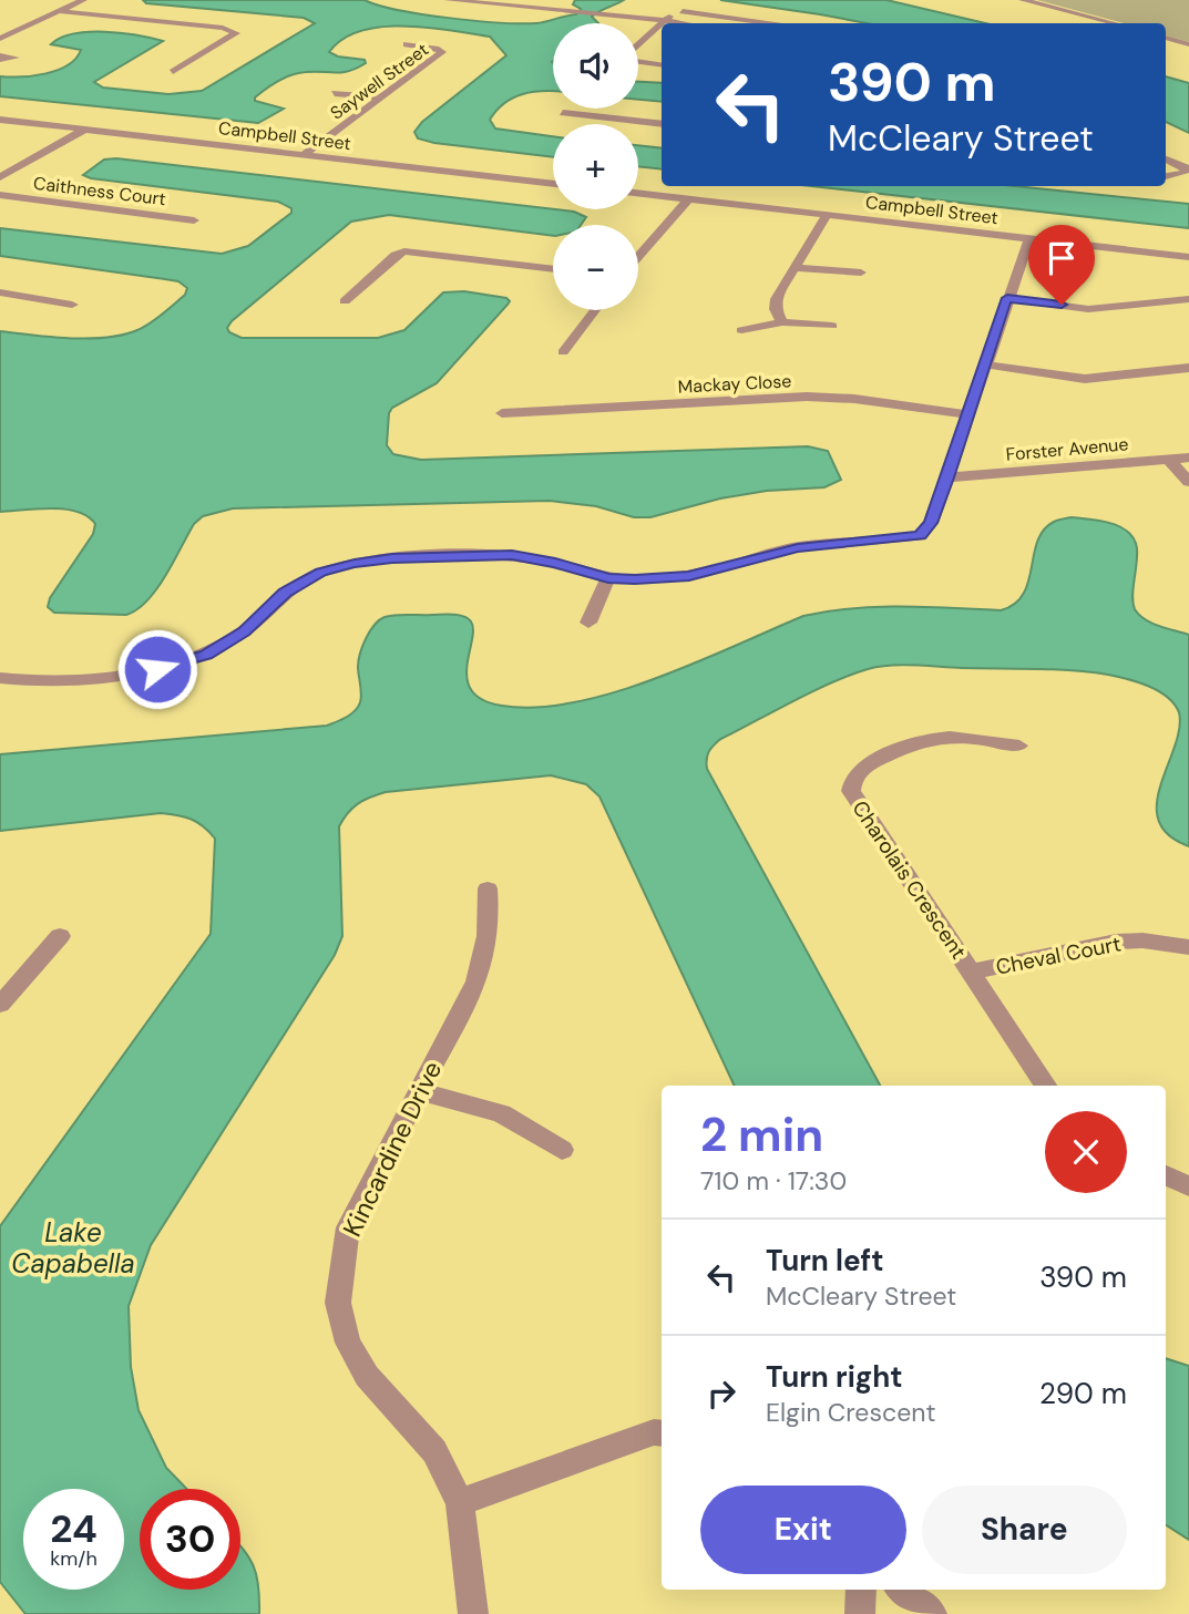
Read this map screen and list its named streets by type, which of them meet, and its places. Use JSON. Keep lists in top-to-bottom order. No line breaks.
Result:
{"streets":{"street":["Saywell Street","Campbell Street","Caithness Court","Mackay Close","Forster Avenue","Charolais Crescent","Cheval Court","Kincardine Drive"]},"crossings":[["Saywell Street","Campbell Street"],["Charolais Crescent","Cheval Court"]],"water":["Lake Capabella"],"page":{"map_buttons":["+","−"],"turn":["390 m","McCleary Street"],"heading":["2 min","710 m · 17:30"],"list":[{"name":"Turn left","note":"McCleary Street","value":"390 m"},{"name":"Turn right","note":"Elgin Crescent","value":"290 m"}],"buttons":["Exit","Share"],"speed":"24 km/h","limit":"30"}}
